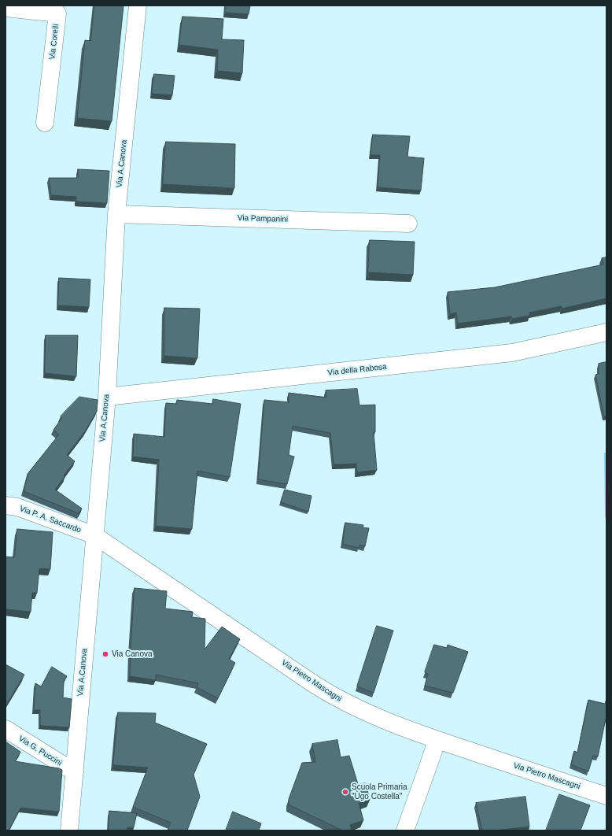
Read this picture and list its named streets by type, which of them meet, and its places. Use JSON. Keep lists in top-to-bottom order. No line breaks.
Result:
{"streets":{"street":["Via Corelli","Via A.Canova","Via Pampanini","Via della Rabosa","Via P. A. Saccardo","Via Pietro Mascagni","Via G. Puccini"]},"crossings":[["Via A.Canova","Via Pampanini"],["Via A.Canova","Via della Rabosa"],["Via A.Canova","Via P. A. Saccardo"],["Via A.Canova","Via Pietro Mascagni"],["Via A.Canova","Via G. Puccini"],["Via P. A. Saccardo","Via Pietro Mascagni"]],"places":["Via Canova","Scuola Primaria \"Ugo Costella\""]}
